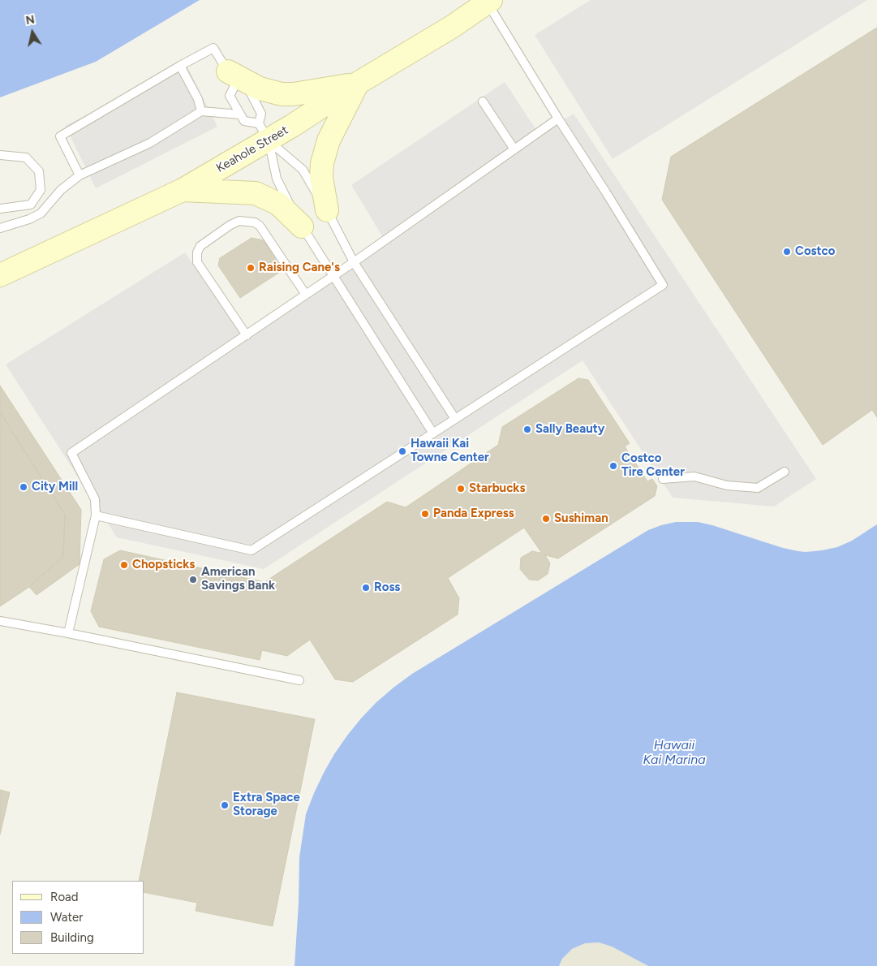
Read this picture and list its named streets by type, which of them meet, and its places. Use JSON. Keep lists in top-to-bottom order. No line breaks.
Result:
{"streets":{"main road":["Keahole Street"]},"water":["Hawaii Kai Marina"],"places":["Costco","Raising Cane's","Sally Beauty","Hawaii Kai Towne Center","Costco Tire Center","City Mill","Starbucks","Panda Express","Sushiman","Chopsticks","American Savings Bank","Ross","Extra Space Storage"],"legend":["Road","Water","Building"],"north":"top"}
